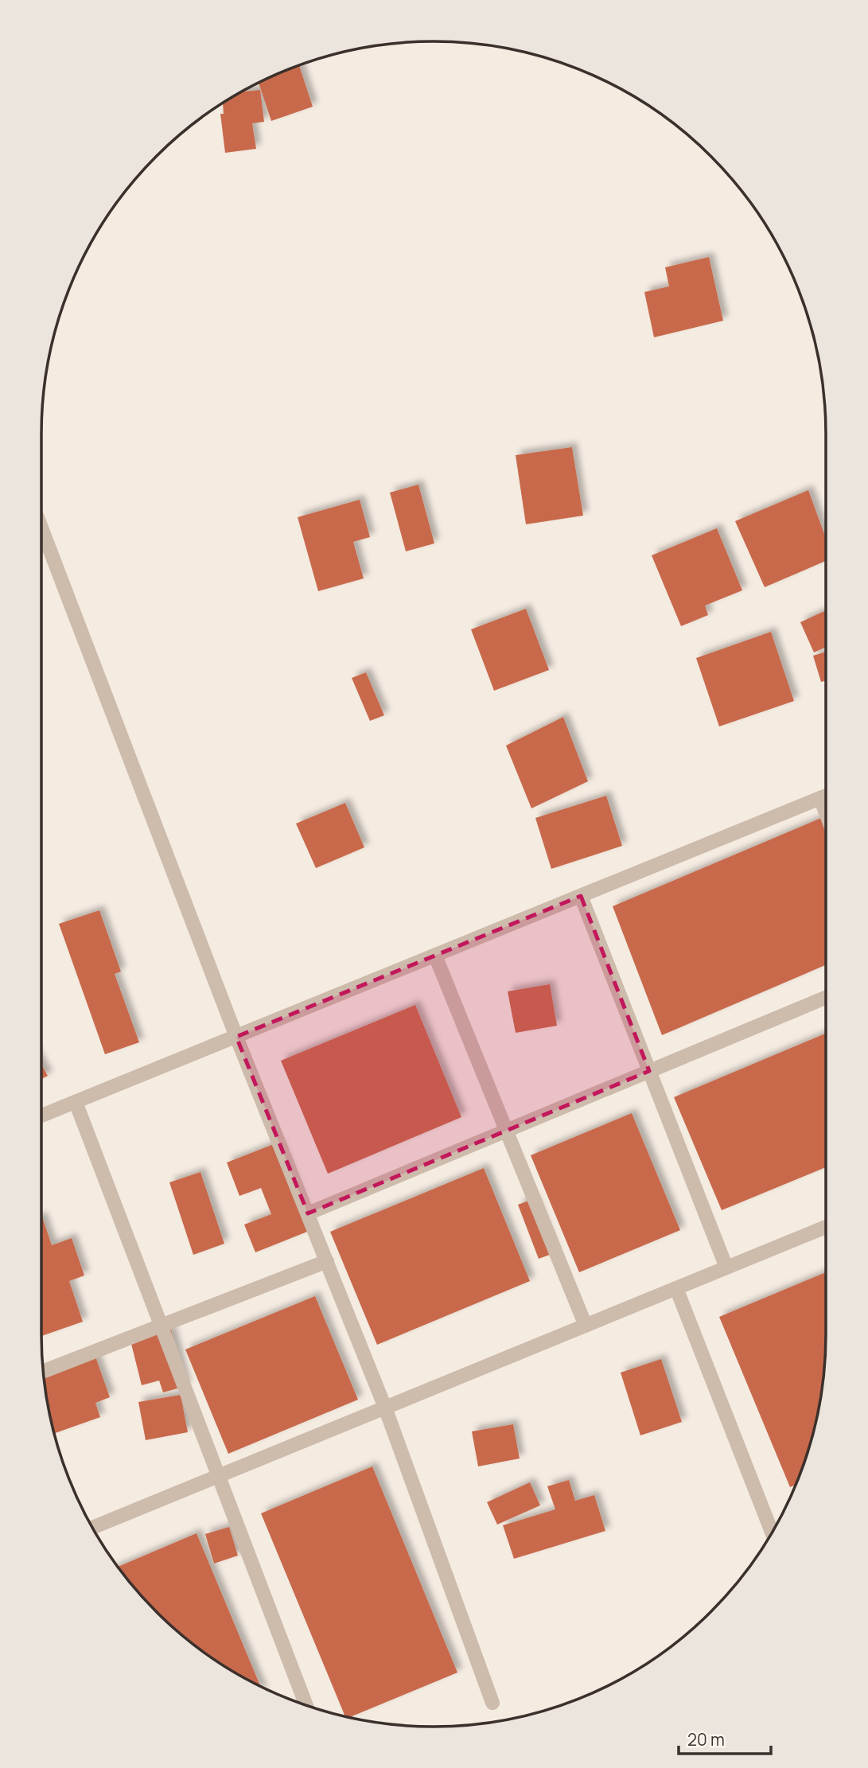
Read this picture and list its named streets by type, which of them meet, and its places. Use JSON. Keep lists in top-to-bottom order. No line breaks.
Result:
{"scale_bar":"20 m"}
